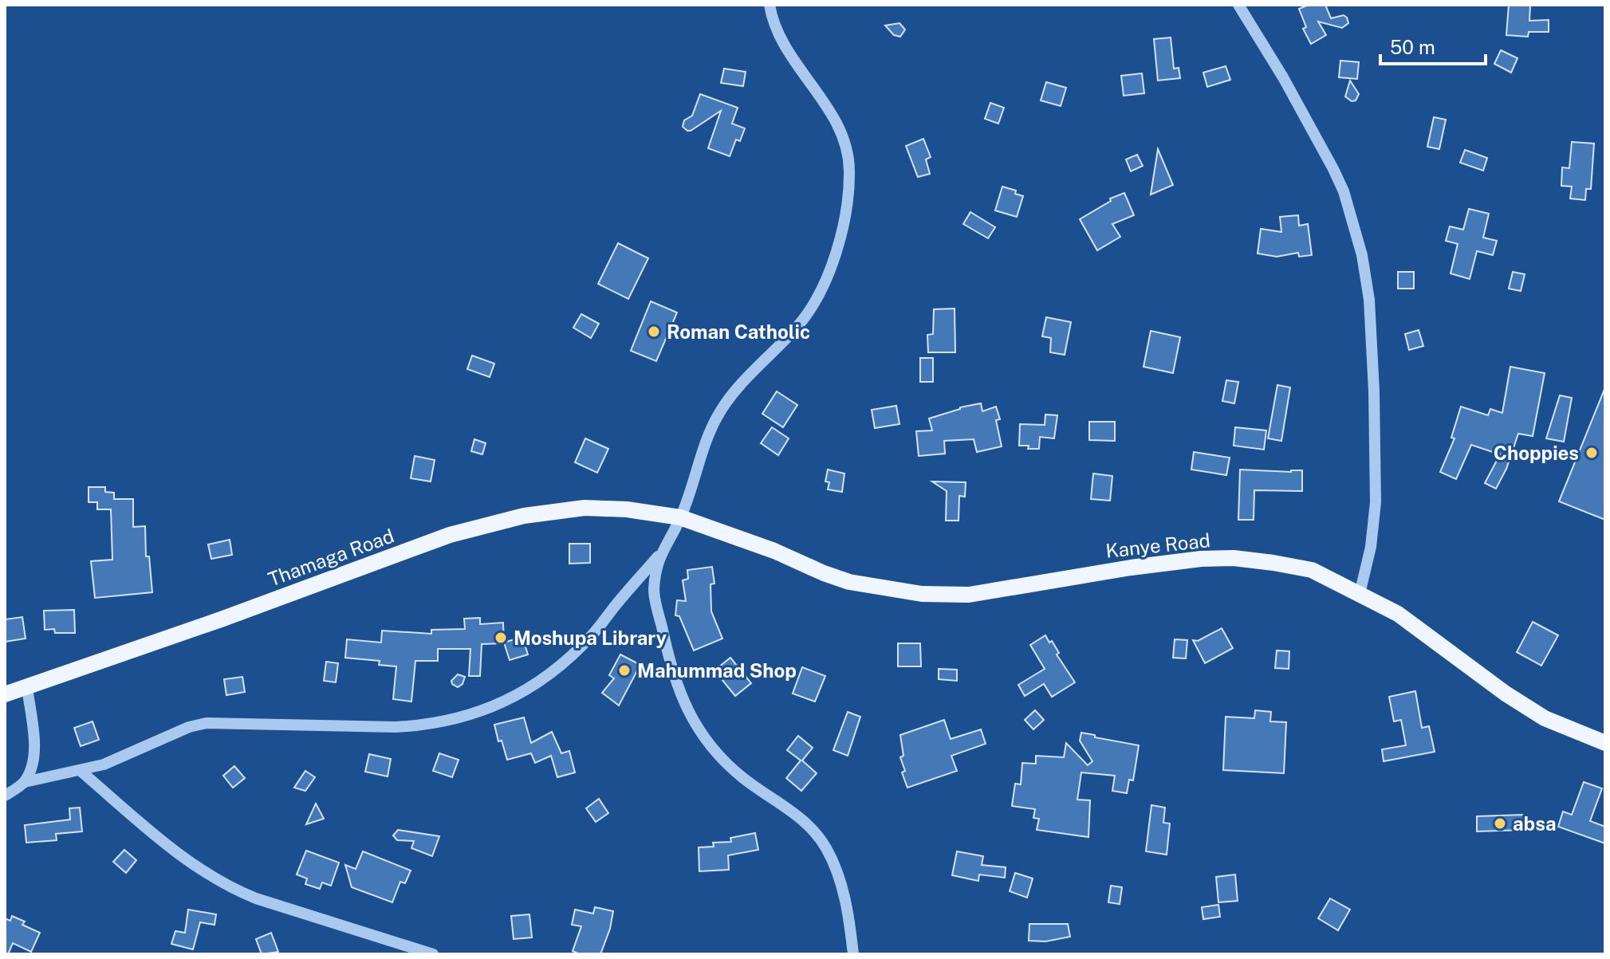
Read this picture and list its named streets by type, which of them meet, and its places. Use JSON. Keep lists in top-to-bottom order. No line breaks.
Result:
{"streets":{"main road":["Kanye Road","Thamaga Road"]},"crossings":[["Kanye Road","Thamaga Road"]],"places":["Roman Catholic","Choppies","Moshupa Library","Mahummad Shop","absa"],"scale_bar":"50 m"}
